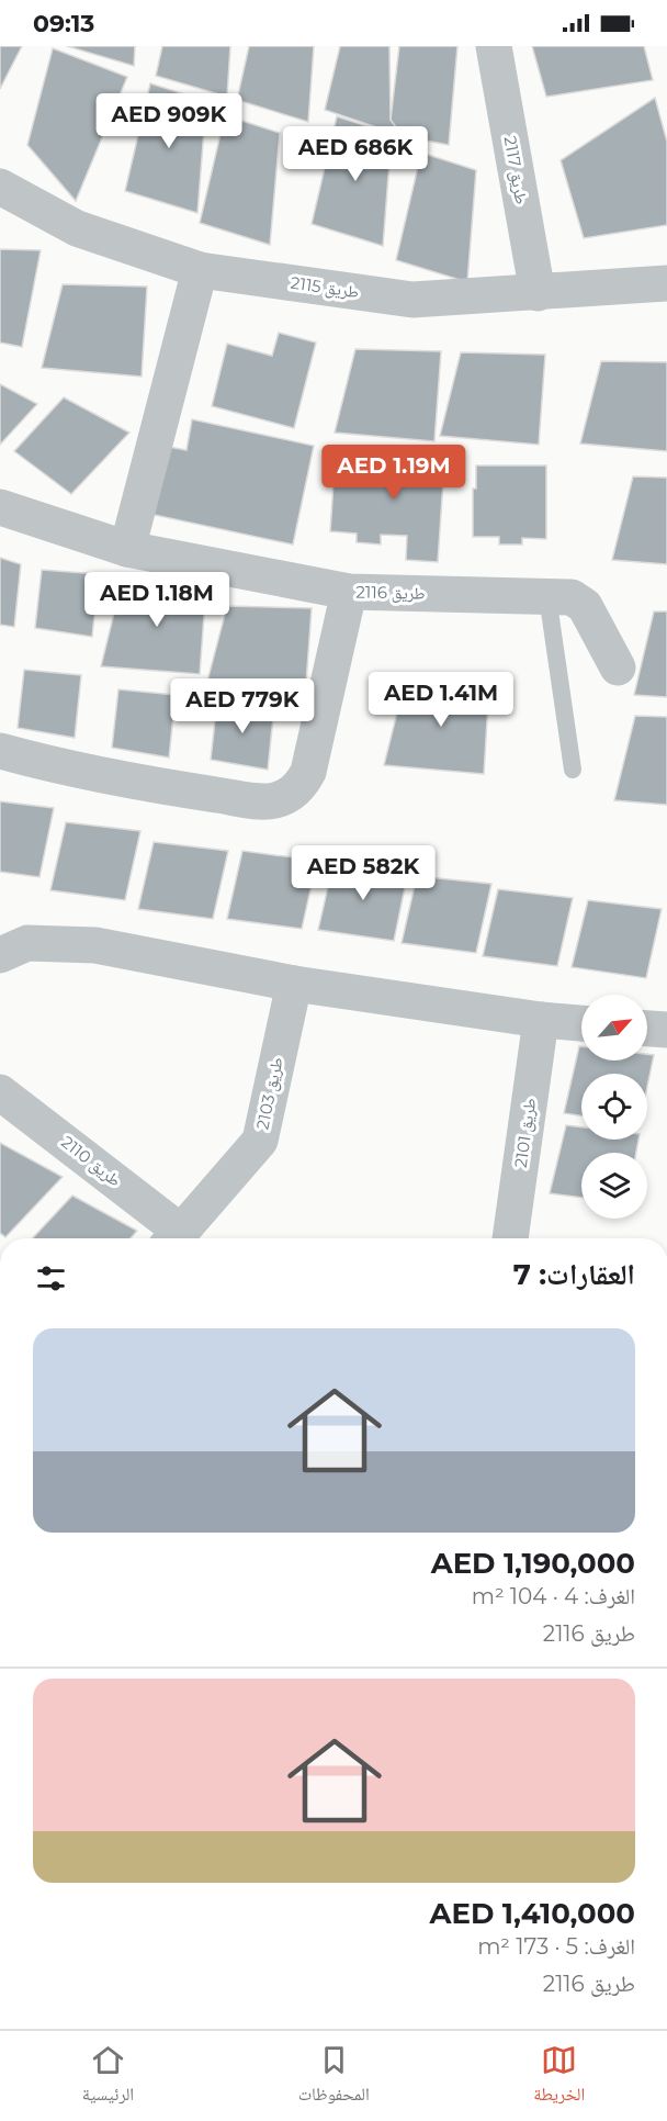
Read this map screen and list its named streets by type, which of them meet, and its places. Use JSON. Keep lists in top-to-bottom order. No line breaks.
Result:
{"streets":{"street":["طريق 2117","طريق 2115","طريق 2116","طريق 2103","طريق 2101","طريق 2110"]},"crossings":[["طريق 2117","طريق 2115"]],"north":"top right","page":{"status":"09:13","price":["AED 909K","AED 686K","AED 1.19M","AED 1.18M","AED 1.41M","AED 779K","AED 582K"],"heading":"العقارات: 7","list":[{"name":"AED 1,190,000","note":"الغرف: 4 · 104 m² · طريق 2116"},{"name":"AED 1,410,000","note":"الغرف: 5 · 173 m² · طريق 2116"}],"tabs":["الخريطة","المحفوظات","الرئيسية"]}}
